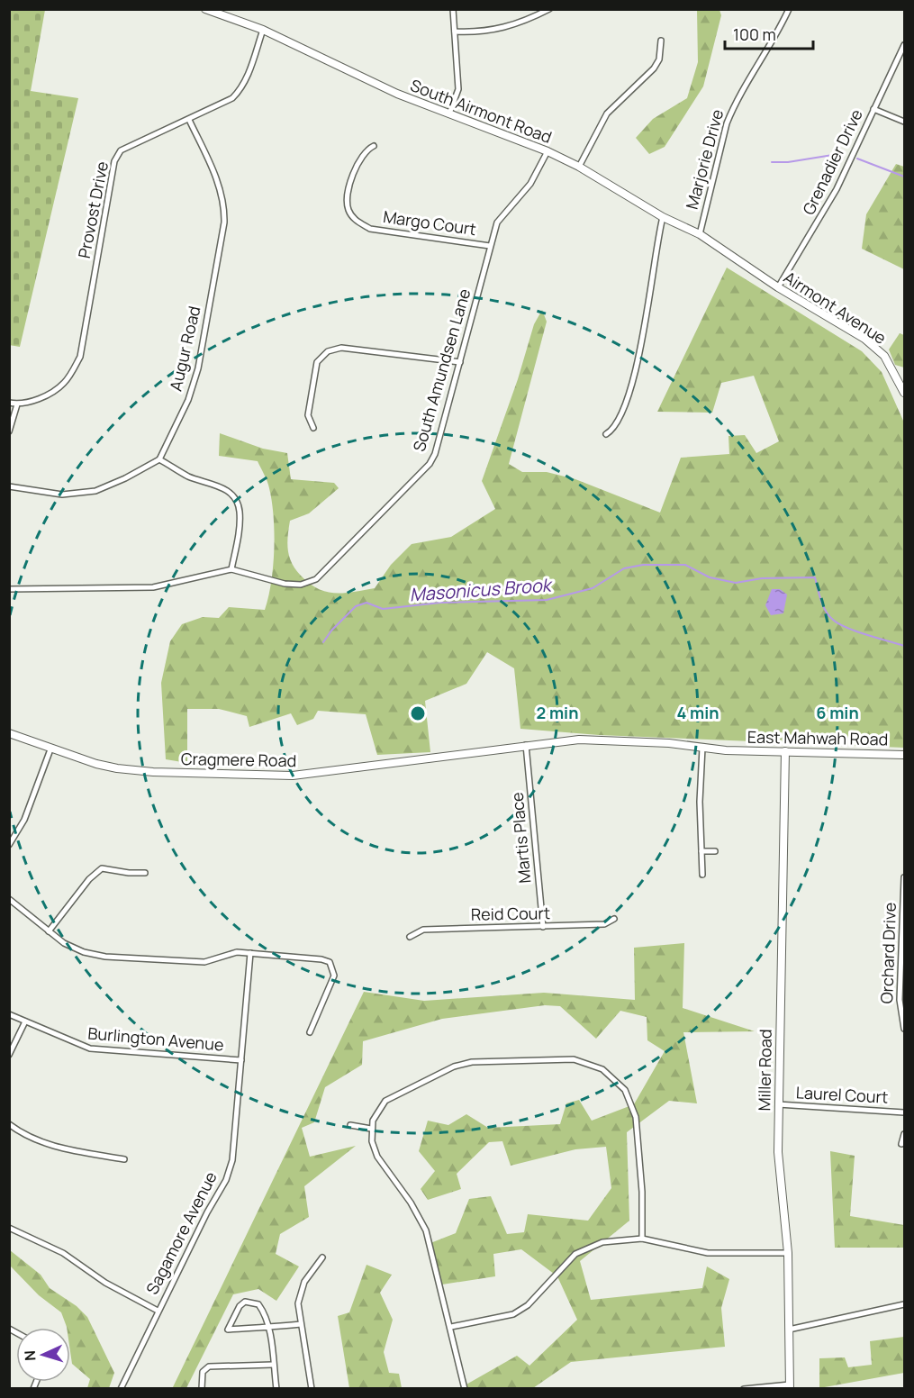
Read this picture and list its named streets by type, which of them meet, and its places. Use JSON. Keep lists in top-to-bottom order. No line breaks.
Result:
{"streets":{"street":["South Airmont Road","Marjorie Drive","Grenadier Drive","Provost Drive","Margo Court","Airmont Avenue","Augur Road","South Amundsen Lane","East Mahwah Road","Cragmere Road","Martis Place","Reid Court","Orchard Drive","Burlington Avenue","Miller Road","Laurel Court","Sagamore Avenue"]},"crossings":[["South Airmont Road","Marjorie Drive"],["South Airmont Road","Provost Drive"],["South Airmont Road","Airmont Avenue"],["South Airmont Road","South Amundsen Lane"],["Grenadier Drive","Airmont Avenue"],["Provost Drive","Augur Road"],["Margo Court","South Amundsen Lane"],["East Mahwah Road","Cragmere Road"],["East Mahwah Road","Martis Place"],["East Mahwah Road","Miller Road"],["Martis Place","Reid Court"],["Burlington Avenue","Sagamore Avenue"],["Miller Road","Laurel Court"]],"water":["Masonicus Brook"],"scale_bar":"100 m","north":"left","rings":["2 min","4 min","6 min"]}
